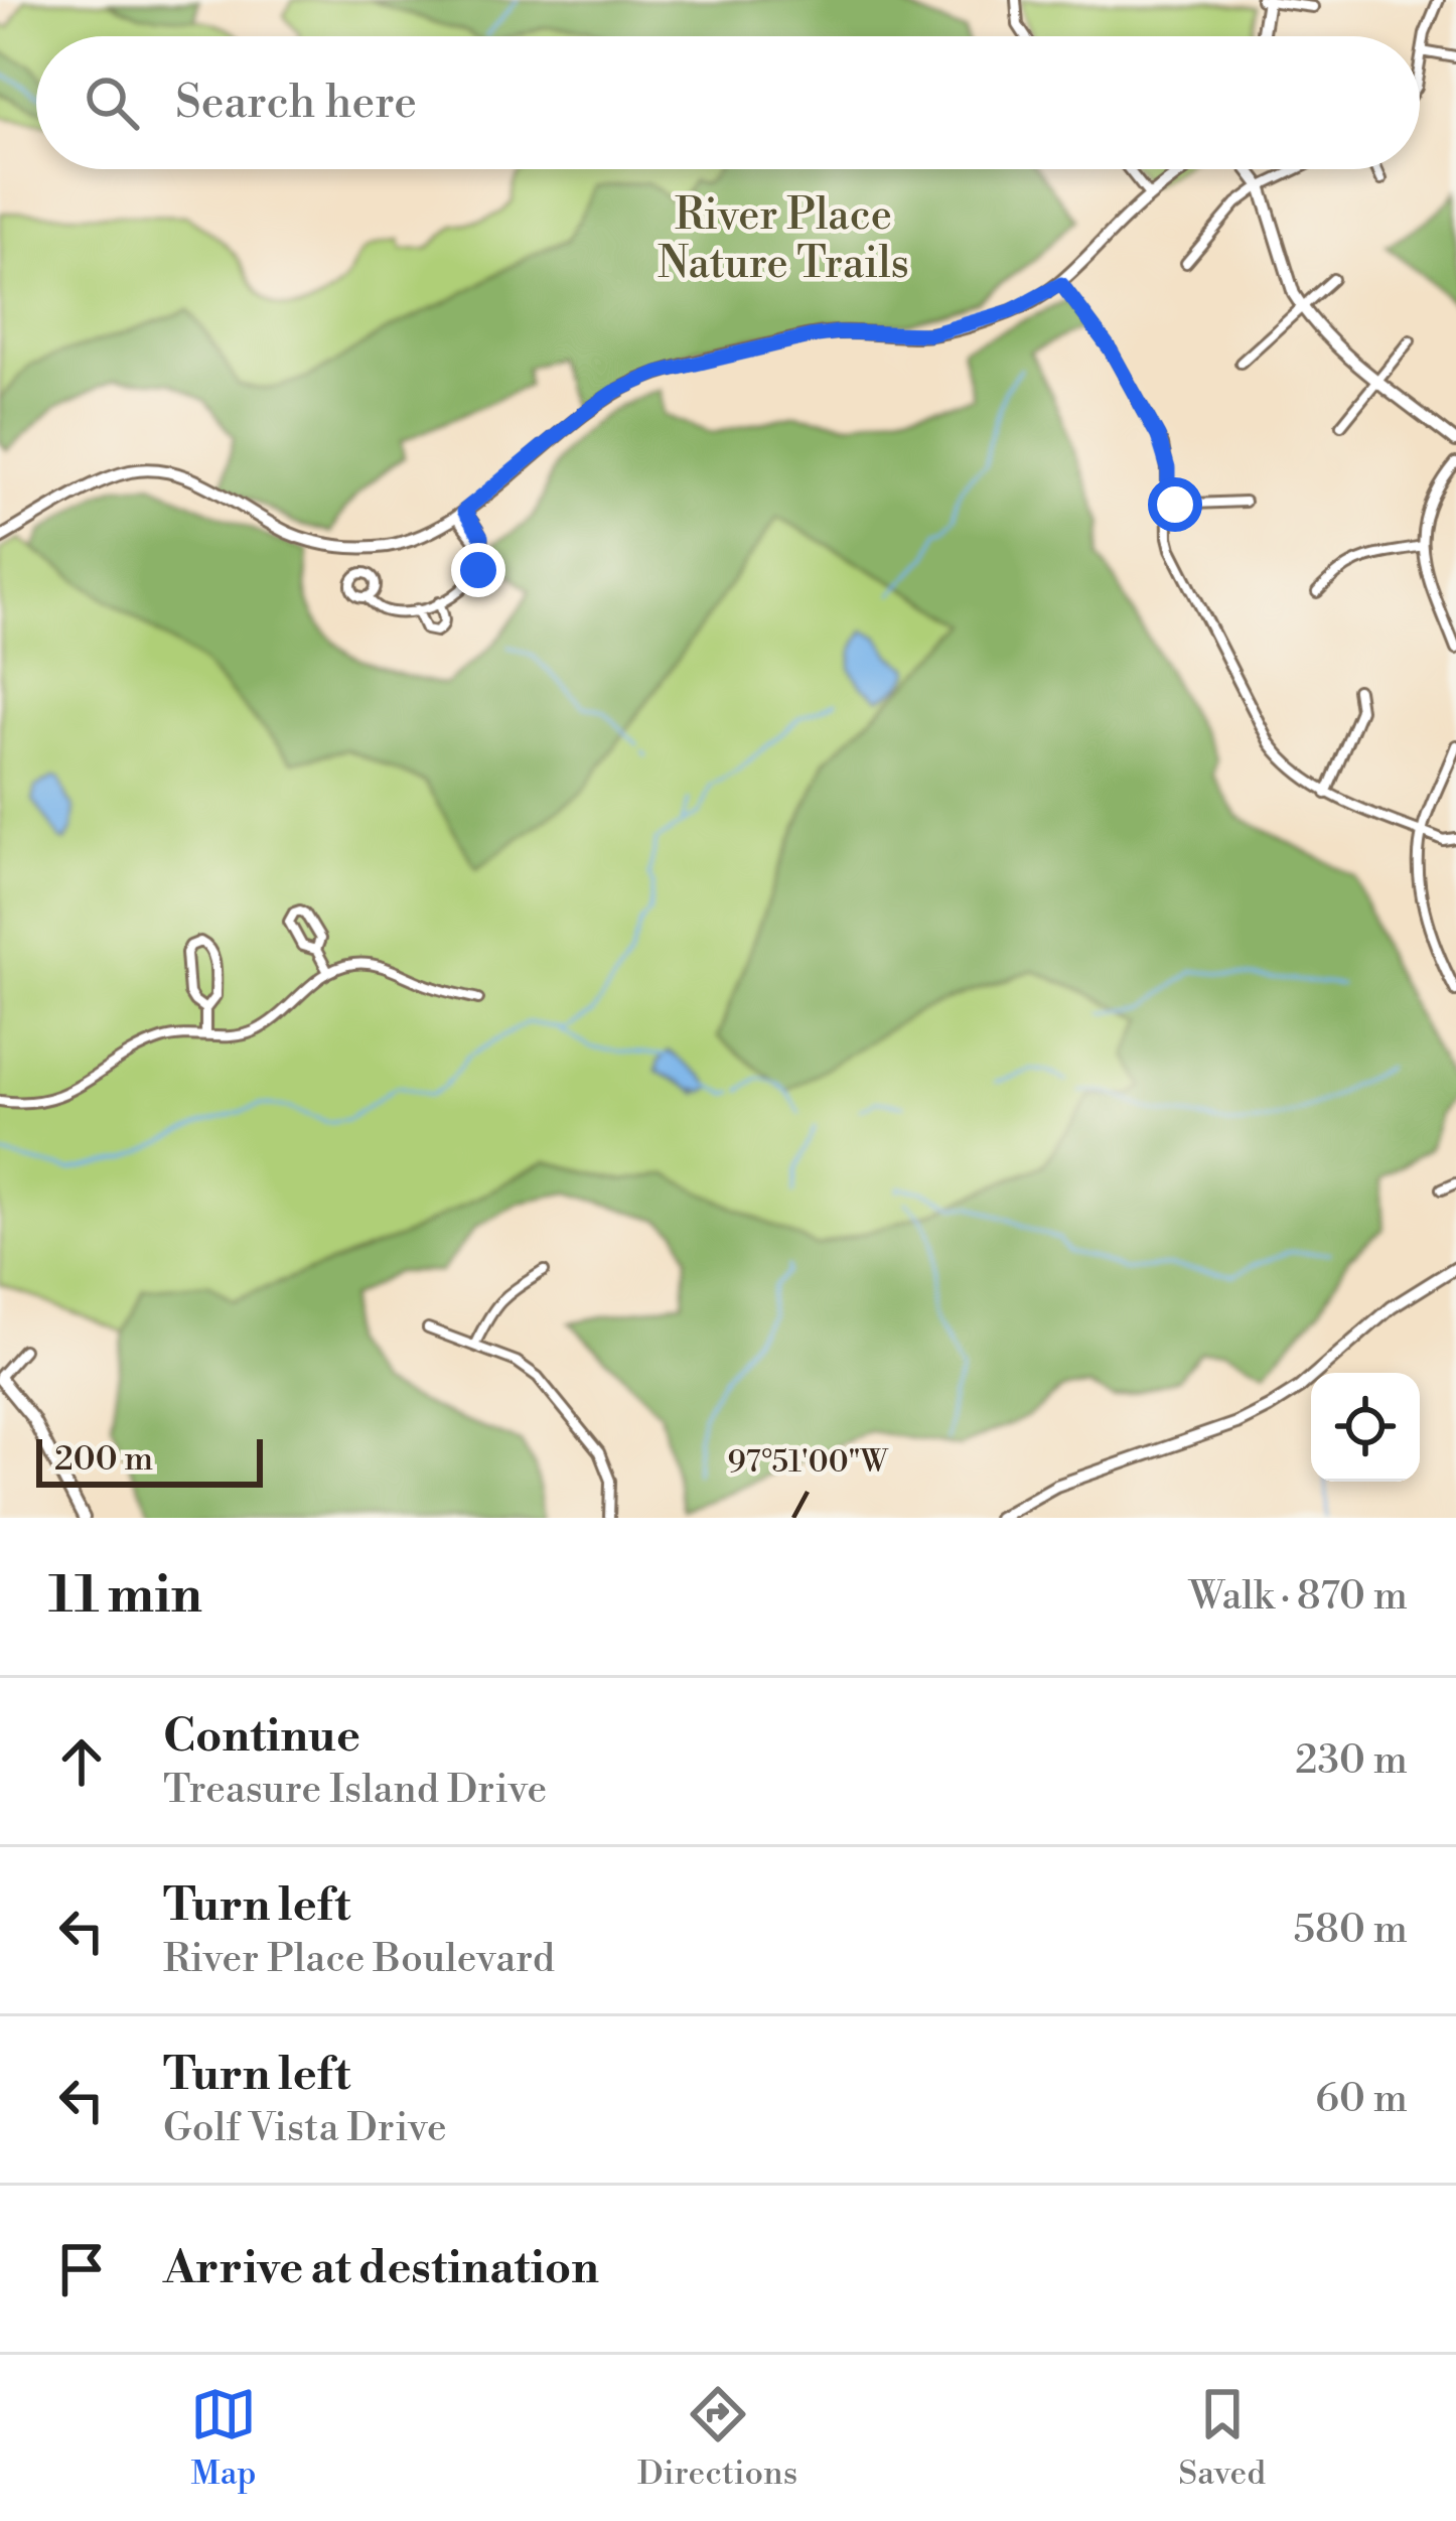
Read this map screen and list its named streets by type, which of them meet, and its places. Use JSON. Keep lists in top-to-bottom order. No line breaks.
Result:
{"parks":["River Place Nature Trails"],"scale_bar":"200 m","page":{"search":"Search here","scale":"200 m","heading":["11 min","Walk · 870 m"],"list":[["Continue","Treasure Island Drive","230 m"],["Turn left","River Place Boulevard","580 m"],["Turn left","Golf Vista Drive","60 m"],"Arrive at destination"],"nav":["Map","Directions","Saved"]},"coordinates":["97°51'00\"W"]}
